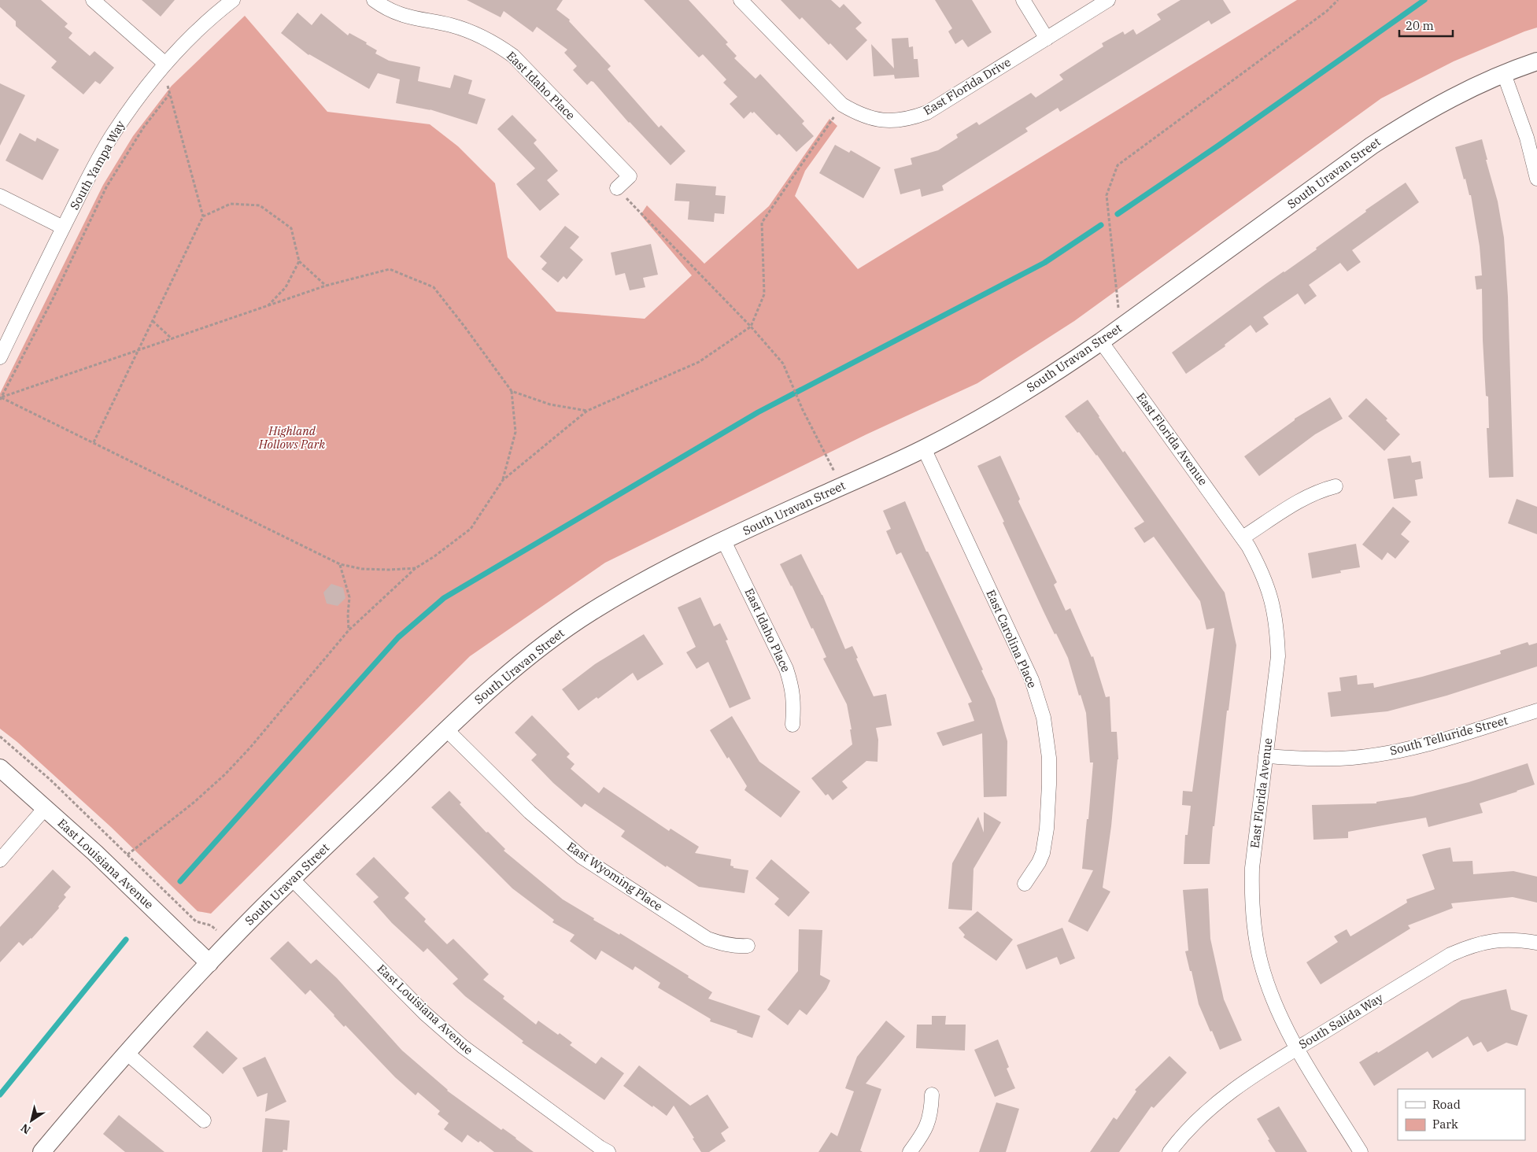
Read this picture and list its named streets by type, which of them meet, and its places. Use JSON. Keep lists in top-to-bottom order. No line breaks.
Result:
{"streets":{"street":["East Idaho Place","East Florida Drive","South Yampa Way","South Uravan Street","East Florida Avenue","East Carolina Place","South Telluride Street","East Louisiana Avenue","East Wyoming Place","South Salida Way"]},"crossings":[["East Idaho Place","South Uravan Street"],["South Uravan Street","East Florida Avenue"],["South Uravan Street","East Carolina Place"],["South Uravan Street","East Louisiana Avenue"],["South Uravan Street","East Wyoming Place"],["East Florida Avenue","South Telluride Street"],["East Florida Avenue","South Salida Way"]],"parks":["Highland Hollows Park"],"legend":["Road","Park"],"scale_bar":"20 m","north":"bottom left"}
